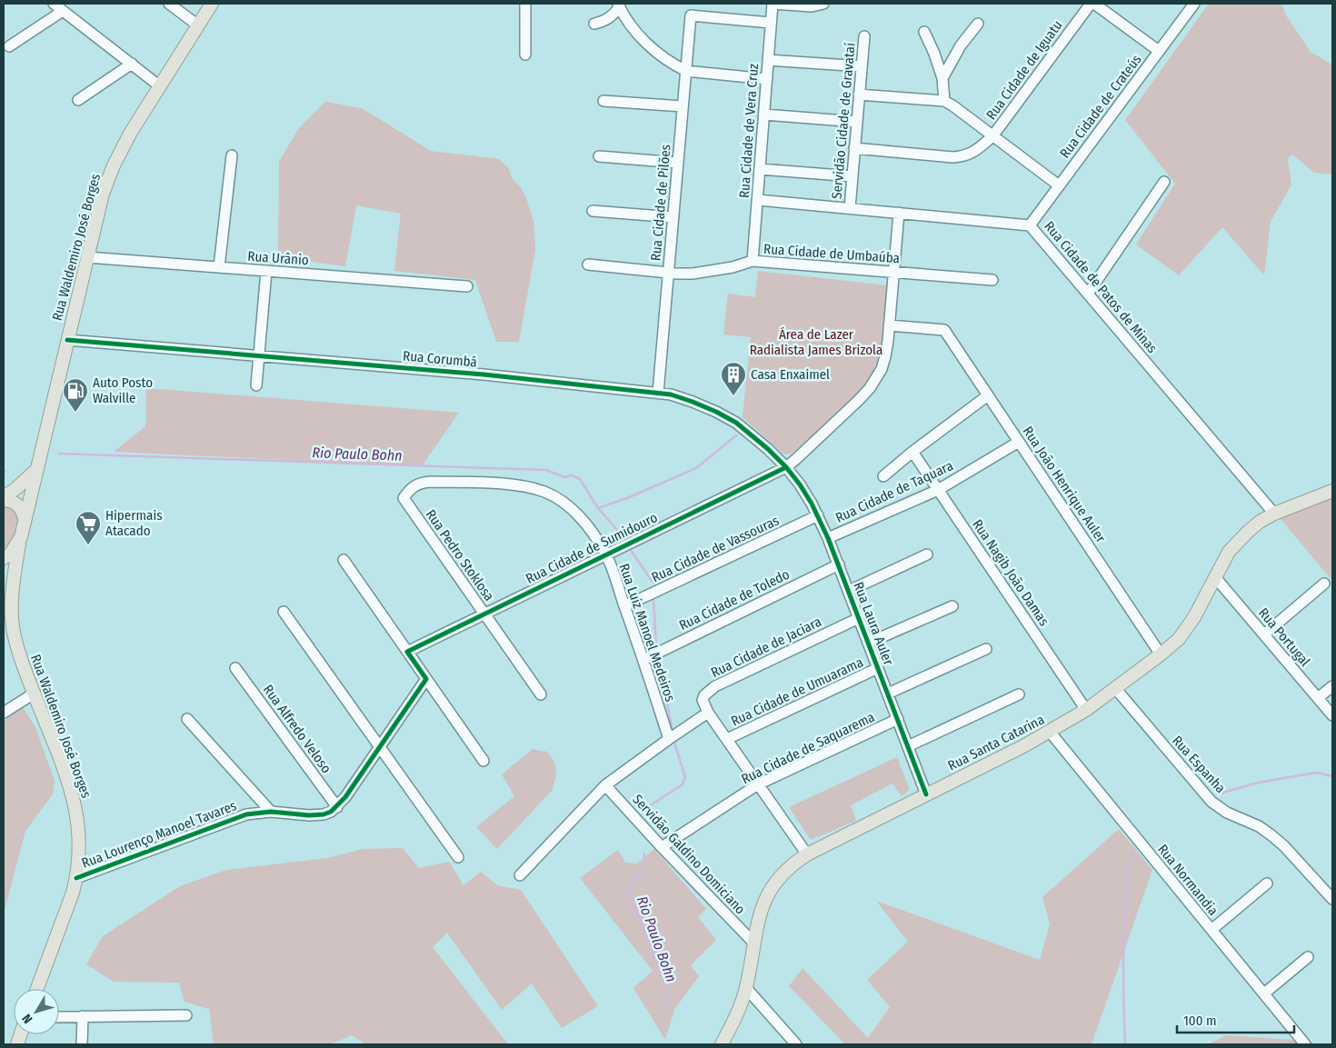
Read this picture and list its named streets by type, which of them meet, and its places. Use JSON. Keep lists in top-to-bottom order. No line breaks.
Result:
{"streets":{"main road":["Rua Waldemiro José Borges","Rua Santa Catarina"],"street":["Rua Cidade de Iguatu","Rua Cidade de Crateús","Servidão Cidade de Gravataí","Rua Cidade de Vera Cruz","Rua Cidade de Pilões","Rua Cidade de Umbaúba","Rua Urânio","Rua Cidade de Patos de Minas","Rua Corumbá","Rua João Henrique Auler","Rua Cidade de Taquara","Rua Cidade de Sumidouro","Rua Cidade de Vassouras","Rua Pedro Stoklosa","Rua Nagib João Damas","Rua Cidade de Toledo","Rua Laura Auler","Rua Luiz Manoel Medeiros","Rua Portugal","Rua Cidade de Jaciara","Rua Cidade de Umuarama","Rua Alfredo Veloso","Rua Cidade de Saquarema","Rua Espanha","Rua Lourenço Manoel Tavares","Servidão Galdino Domiciano","Rua Normandia"]},"crossings":[["Rua Cidade de Iguatu","Servidão Cidade de Gravataí"],["Rua Cidade de Crateús","Rua Cidade de Patos de Minas"],["Servidão Cidade de Gravataí","Rua Cidade de Patos de Minas"],["Rua Cidade de Vera Cruz","Rua Cidade de Pilões"],["Rua Cidade de Vera Cruz","Rua Cidade de Umbaúba"],["Rua Cidade de Vera Cruz","Rua Cidade de Patos de Minas"],["Rua Cidade de Pilões","Rua Cidade de Umbaúba"],["Rua Cidade de Pilões","Rua Corumbá"],["Rua Waldemiro José Borges","Rua Urânio"],["Rua Waldemiro José Borges","Rua Corumbá"],["Rua Waldemiro José Borges","Rua Lourenço Manoel Tavares"],["Rua Cidade de Umbaúba","Rua Cidade de Sumidouro"],["Rua Cidade de Patos de Minas","Rua Cidade de Sumidouro"],["Rua Cidade de Patos de Minas","Rua Santa Catarina"],["Rua Corumbá","Rua Cidade de Sumidouro"],["Rua Corumbá","Rua Laura Auler"],["Rua João Henrique Auler","Rua Cidade de Taquara"],["Rua João Henrique Auler","Rua Cidade de Sumidouro"],["Rua João Henrique Auler","Rua Santa Catarina"],["Rua Cidade de Taquara","Rua Nagib João Damas"],["Rua Cidade de Taquara","Rua Laura Auler"],["Rua Cidade de Sumidouro","Rua Pedro Stoklosa"],["Rua Cidade de Sumidouro","Rua Laura Auler"],["Rua Cidade de Sumidouro","Rua Luiz Manoel Medeiros"],["Rua Cidade de Vassouras","Rua Laura Auler"],["Rua Cidade de Vassouras","Rua Luiz Manoel Medeiros"],["Rua Pedro Stoklosa","Rua Luiz Manoel Medeiros"],["Rua Nagib João Damas","Rua Santa Catarina"],["Rua Cidade de Toledo","Rua Laura Auler"],["Rua Cidade de Toledo","Rua Luiz Manoel Medeiros"],["Rua Laura Auler","Rua Cidade de Jaciara"],["Rua Laura Auler","Rua Cidade de Umuarama"],["Rua Laura Auler","Rua Santa Catarina"],["Rua Laura Auler","Rua Cidade de Saquarema"],["Rua Portugal","Rua Santa Catarina"],["Rua Alfredo Veloso","Rua Lourenço Manoel Tavares"],["Rua Santa Catarina","Rua Espanha"],["Rua Santa Catarina","Servidão Galdino Domiciano"],["Rua Santa Catarina","Rua Normandia"],["Rua Cidade de Saquarema","Servidão Galdino Domiciano"]],"water":["Rio Paulo Bohn"],"parks":["Área de Lazer Radialista James Brizola"],"places":{"building":["Casa Enxaimel"],"fuel station":["Auto Posto Walville"],"supermarket":["Hipermais Atacado"]},"scale_bar":"100 m","north":"bottom left"}
